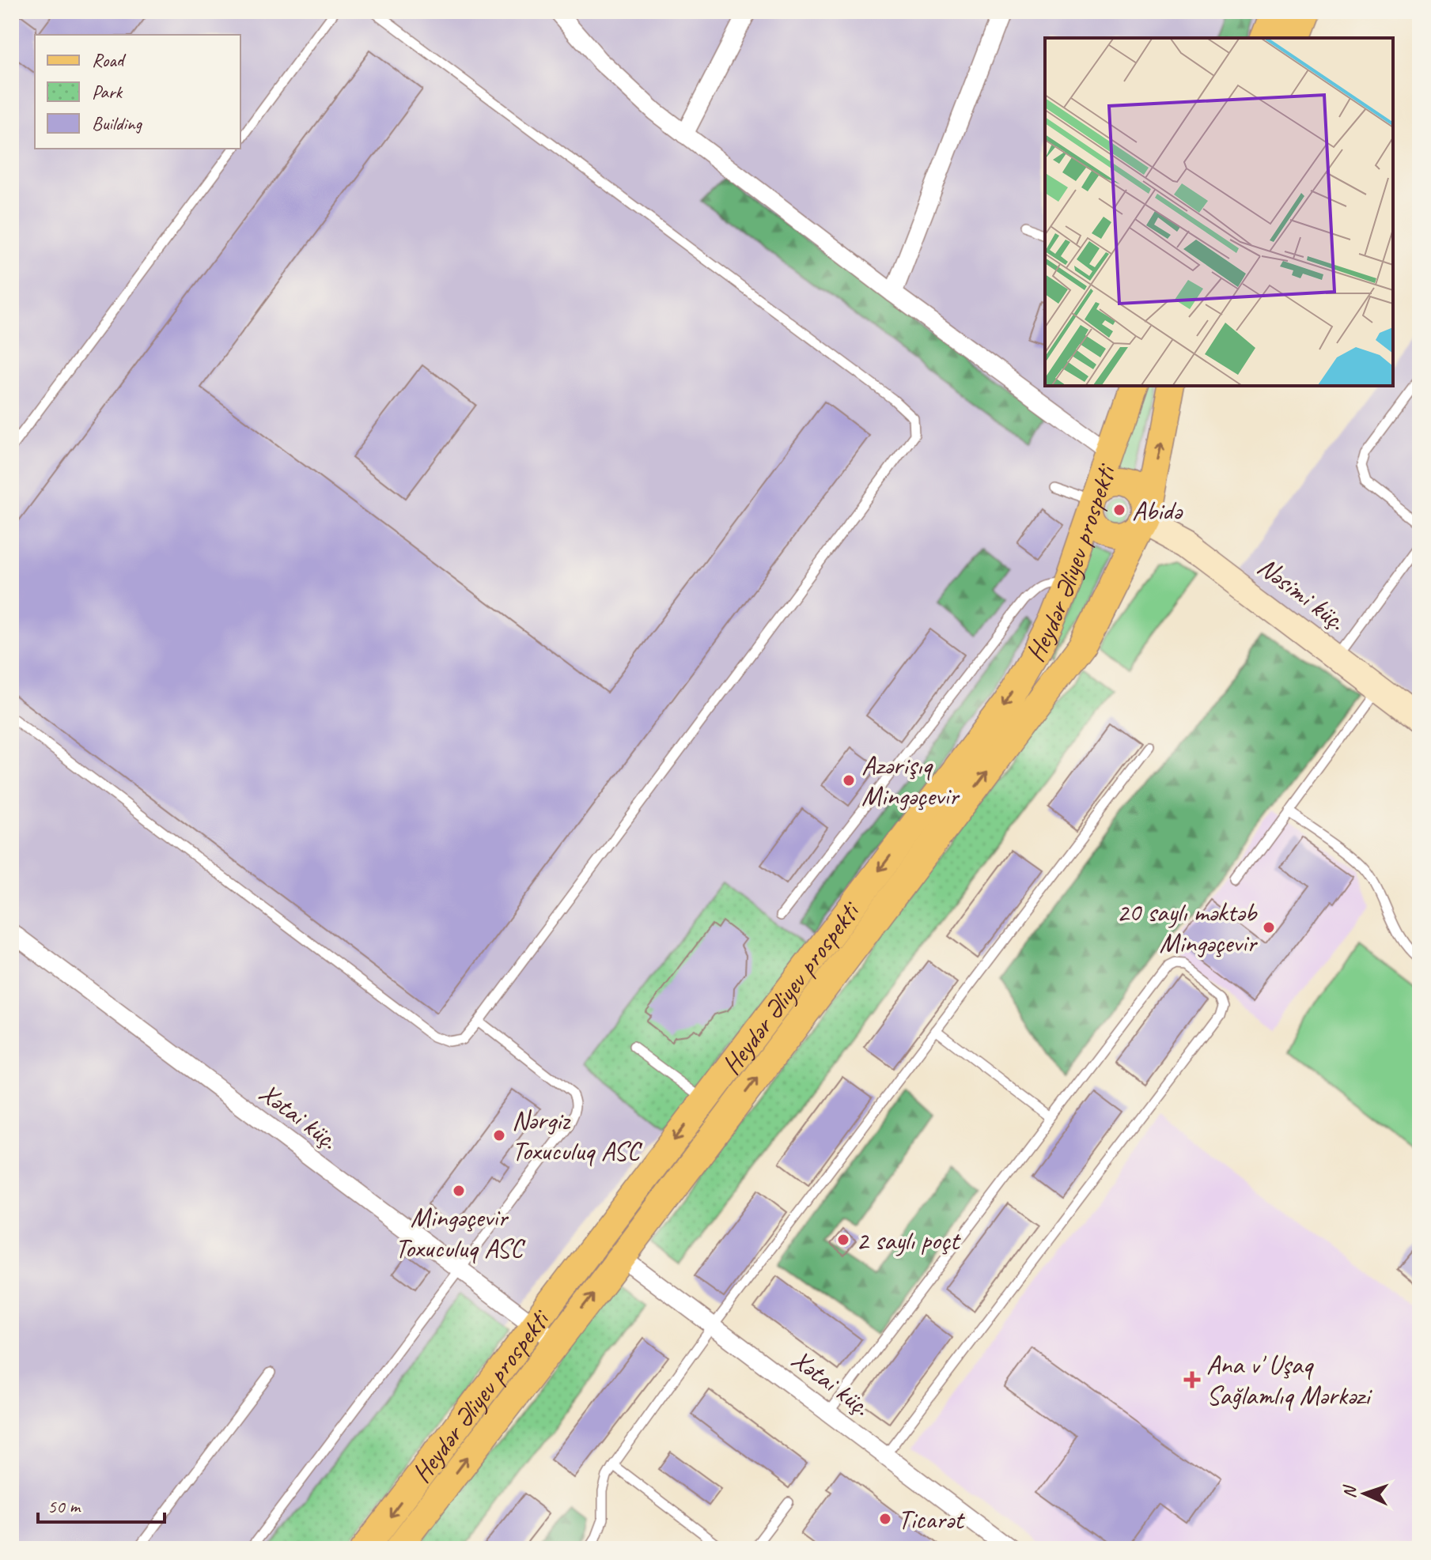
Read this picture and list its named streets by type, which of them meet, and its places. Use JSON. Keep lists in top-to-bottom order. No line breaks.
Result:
{"streets":{"main road":["Heydər Əliyev prospekti"],"street":["Nəsimi küç.","Xətai küç."]},"crossings":[["Heydər Əliyev prospekti","Nəsimi küç."],["Heydər Əliyev prospekti","Xətai küç."]],"places":{"other":["Abidə","Azərişıq Mingəçevir","20 saylı məktəb Mingəçevir","Nərgiz Toxuculuq ASC","Mingəçevir Toxuculuq ASC","2 saylı poçt","Ticarət"],"health":["Ana v' Uşaq Sağlamlıq Mərkəzi"]},"legend":["Road","Park","Building"],"scale_bar":"50 m","north":"left"}
